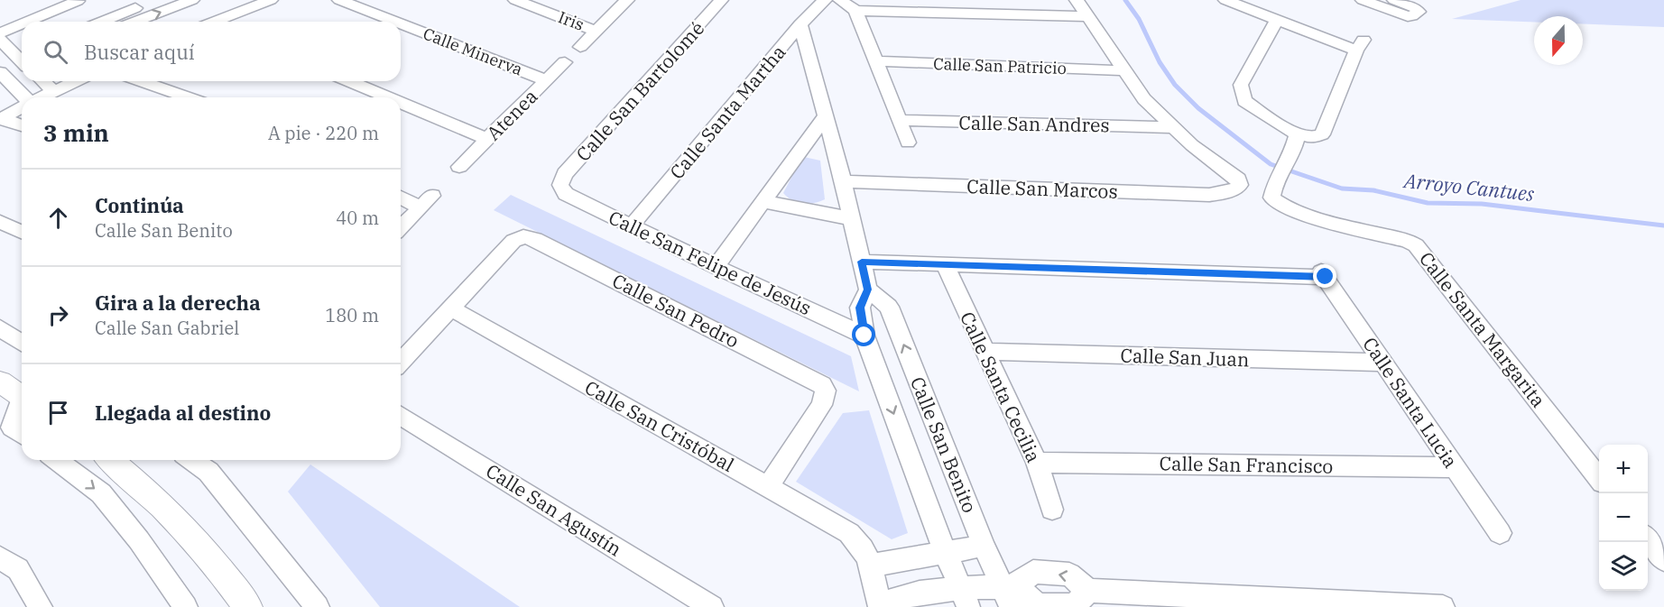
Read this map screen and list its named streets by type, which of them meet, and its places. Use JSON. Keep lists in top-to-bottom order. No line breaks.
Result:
{"streets":{"street":["Iris","Calle Minerva","Calle San Patricio","Calle San Bartolomé","Calle Santa Martha","Atenea","Calle San Andres","Calle San Marcos","Calle San Felipe de Jesús","Calle San Pedro","Calle Santa Margarita","Calle San Juan","Calle Santa Cecilia","Calle Santa Lucia","Calle San Cristóbal","Calle San Benito","Calle San Francisco","Calle San Agustín"]},"crossings":[["Calle Minerva","Atenea"],["Calle San Bartolomé","Calle San Felipe de Jesús"],["Calle Santa Martha","Calle San Felipe de Jesús"],["Calle Santa Martha","Calle San Benito"],["Calle San Andres","Calle San Marcos"],["Calle San Marcos","Calle San Benito"],["Calle San Felipe de Jesús","Calle San Benito"],["Calle San Pedro","Calle San Cristóbal"],["Calle San Juan","Calle Santa Cecilia"],["Calle San Juan","Calle Santa Lucia"],["Calle Santa Cecilia","Calle Santa Lucia"],["Calle Santa Cecilia","Calle San Francisco"],["Calle Santa Lucia","Calle San Francisco"]],"water":["Arroyo Cantues"],"north":"bottom","page":{"search":"Buscar aquí","heading":["3 min","A pie · 220 m"],"list":[["Continúa","Calle San Benito","40 m"],["Gira a la derecha","Calle San Gabriel","180 m"],"Llegada al destino"],"map_buttons":["+","−"]}}
